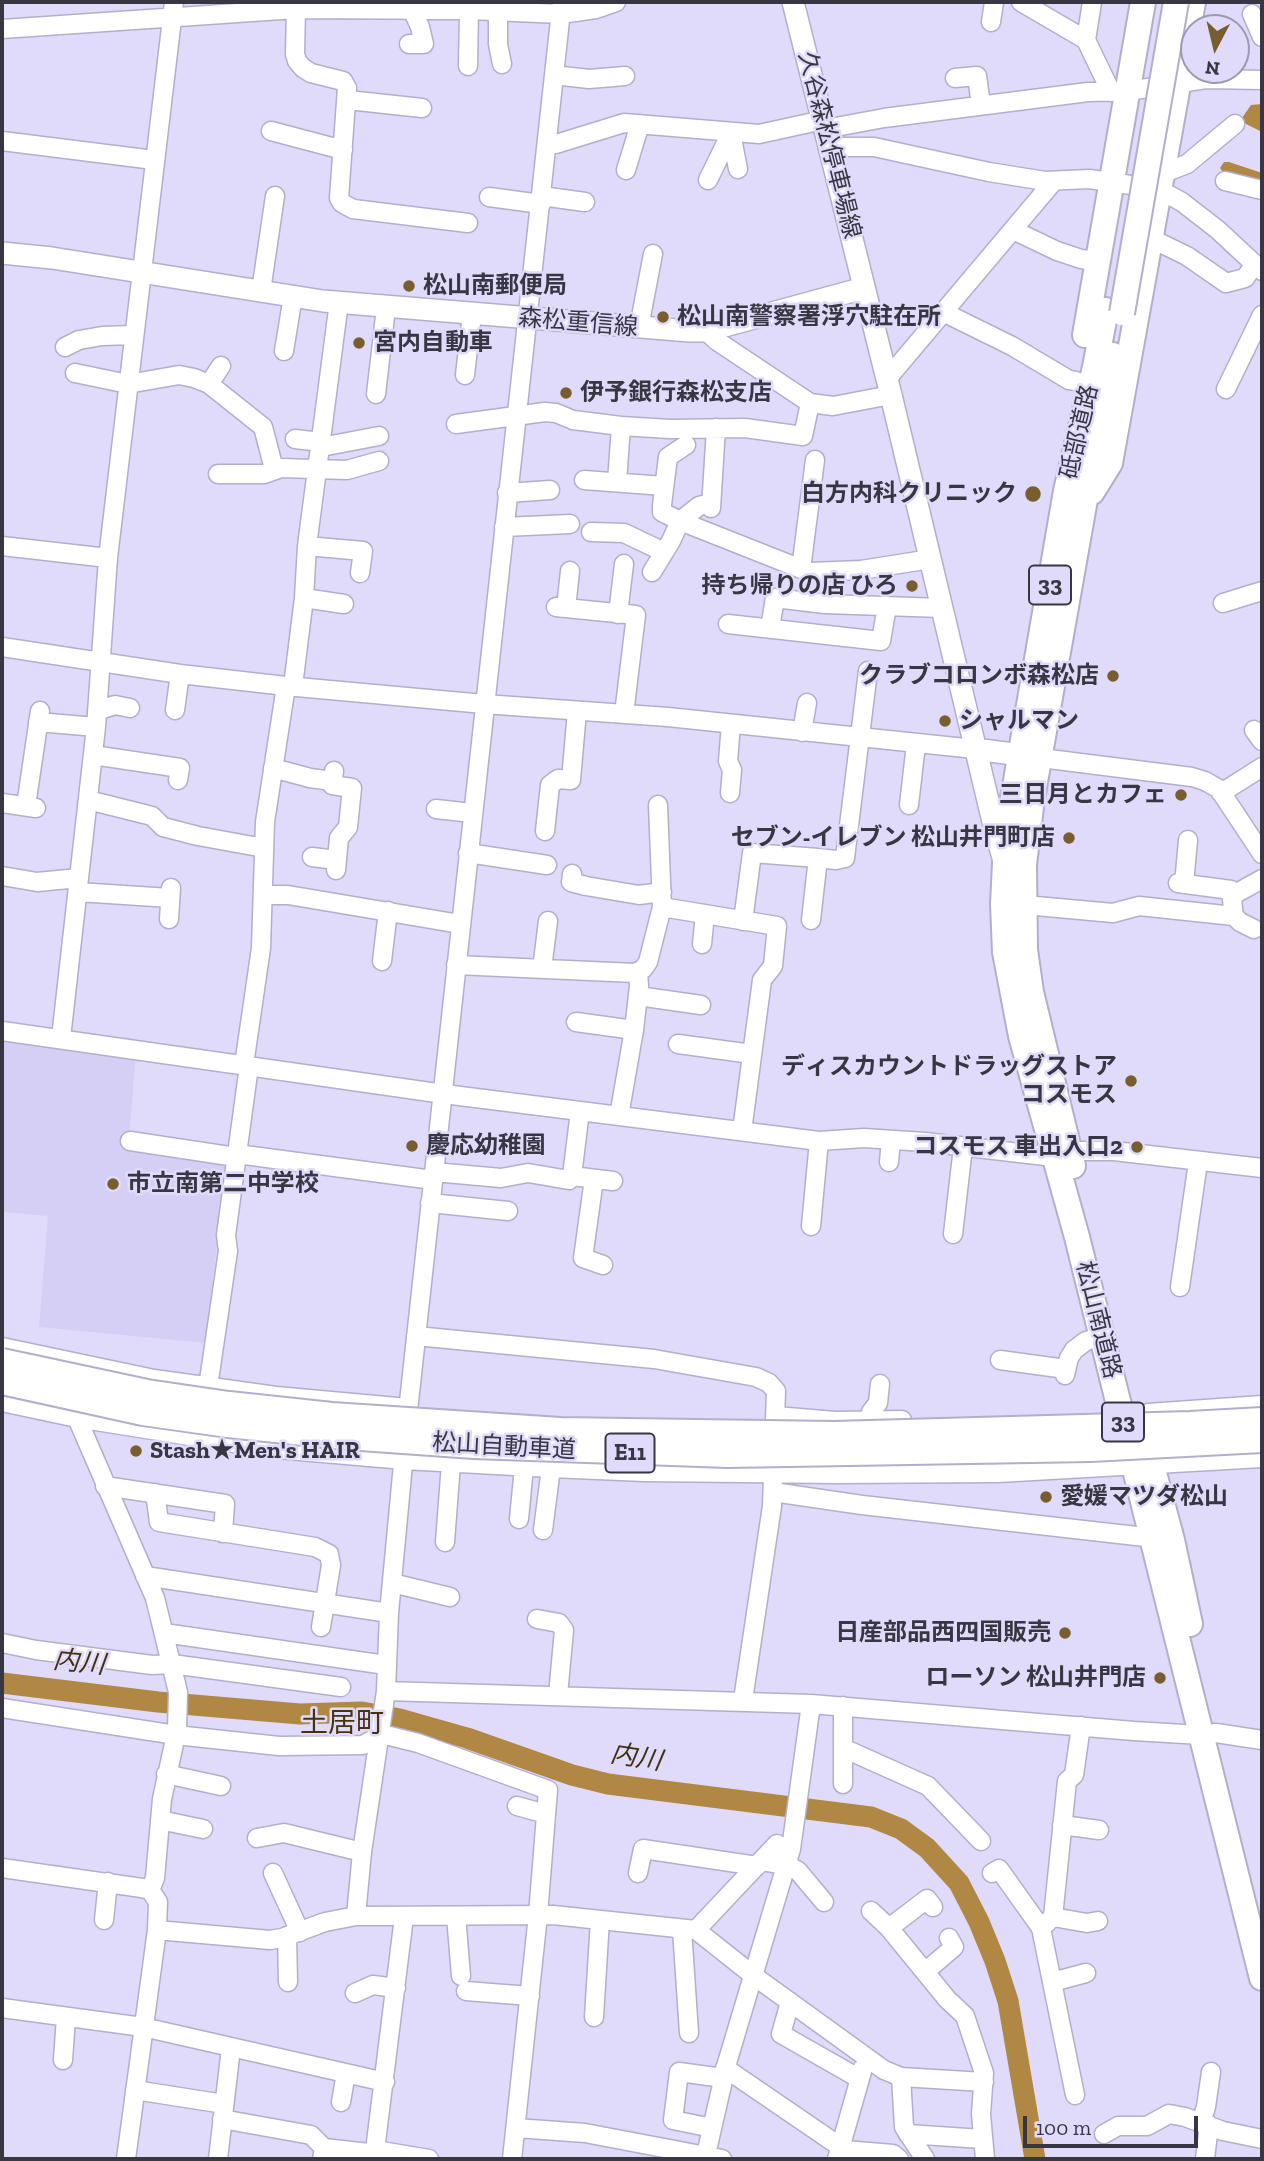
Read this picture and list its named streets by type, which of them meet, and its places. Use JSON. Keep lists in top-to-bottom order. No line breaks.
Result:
{"streets":{"highway":["砥部道路","33","松山南道路","松山自動車道","E11"],"main road":["久谷森松停車場線","森松重信線"]},"crossings":[["久谷森松停車場線","森松重信線"],["砥部道路","松山南道路"]],"districts":["土居町"],"water":["内川"],"places":["松山南郵便局","松山南警察署浮穴駐在所","宮内自動車","伊予銀行森松支店","白方内科クリニック","持ち帰りの店 ひろ","クラブコロンボ森松店","シャルマン","三日月とカフェ","セブン-イレブン 松山井門町店","ディスカウントドラッグストア コスモス","慶応幼稚園","コスモス 車出入口2","市立南第二中学校","Stash★Men's HAIR","愛媛マツダ松山","日産部品西四国販売","ローソン 松山井門店"],"scale_bar":"100 m","north":"bottom"}
